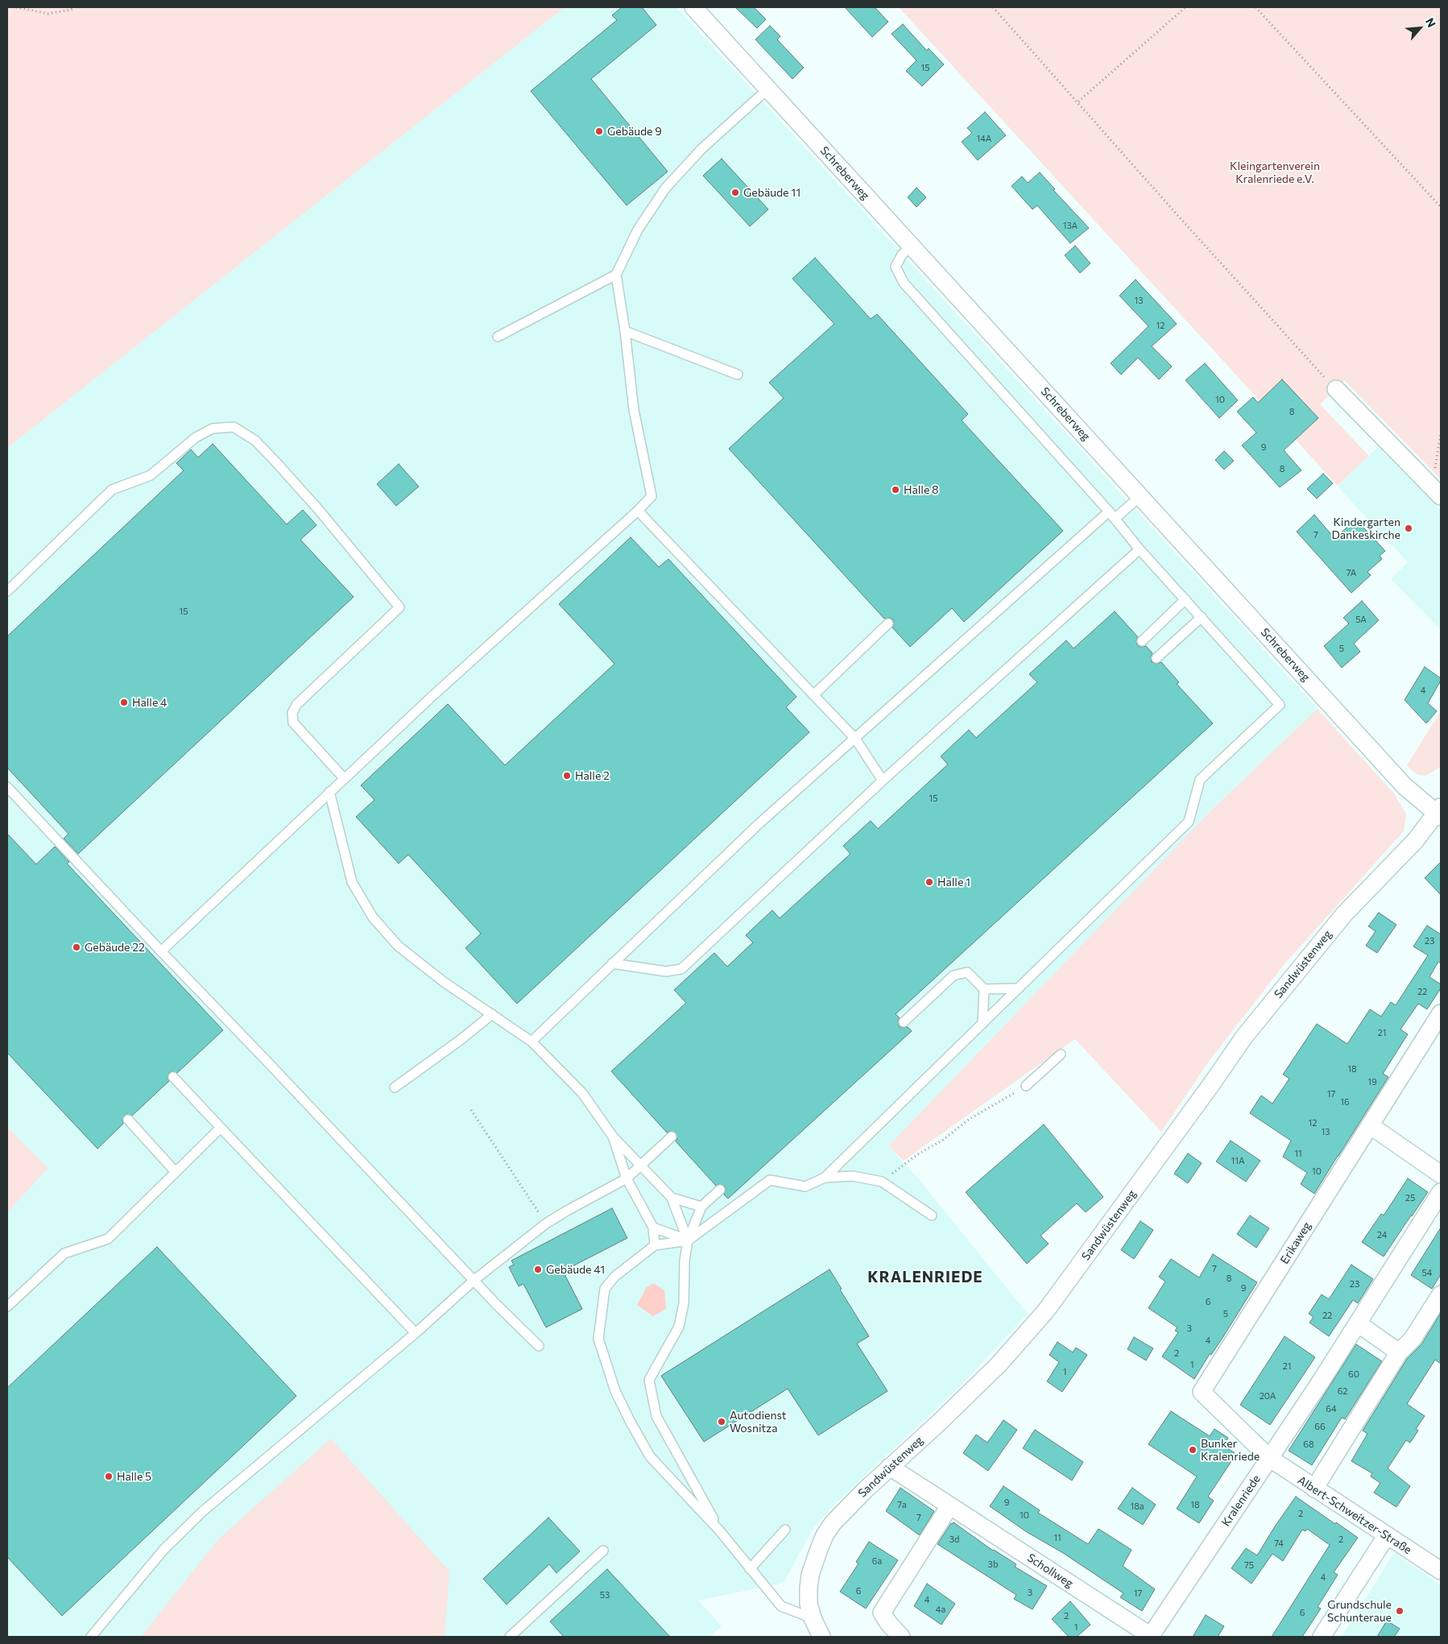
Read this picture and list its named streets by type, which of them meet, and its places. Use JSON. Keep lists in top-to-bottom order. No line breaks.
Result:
{"streets":{"street":["Schreberweg","Sandwüstenweg","Erikaweg","Kralenriede","Albert-Schweitzer-Straße","Schollweg"]},"crossings":[["Schreberweg","Sandwüstenweg"],["Sandwüstenweg","Schollweg"],["Erikaweg","Kralenriede"],["Erikaweg","Albert-Schweitzer-Straße"],["Kralenriede","Albert-Schweitzer-Straße"],["Kralenriede","Schollweg"]],"districts":["KRALENRIEDE"],"parks":["Kleingartenverein Kralenriede e.V."],"places":["Gebäude 9","Gebäude 11","Halle 8","Kindergarten Dankeskirche","Halle 4","Halle 2","Halle 1","Gebäude 22","Gebäude 41","Autodienst Wosnitza","Bunker Kralenriede","Halle 5","Grundschule Schunteraue"],"house_numbers":["15","14A","13A","13","12","10","8","9","8","7","7A","15","5A","5","4","15","23","22","21","18","19","17","16","12","13","11","11A","10","25","24","7","54","8","23","9","6","5","22","3","4","2","1","21","1","60","62","20A","64","66","68","9","7a","18","18a","2","10","7","11","3d","2","74","6a","3b","75","4","6","3","17","53","4","4a","6","2","1"],"north":"top right"}
